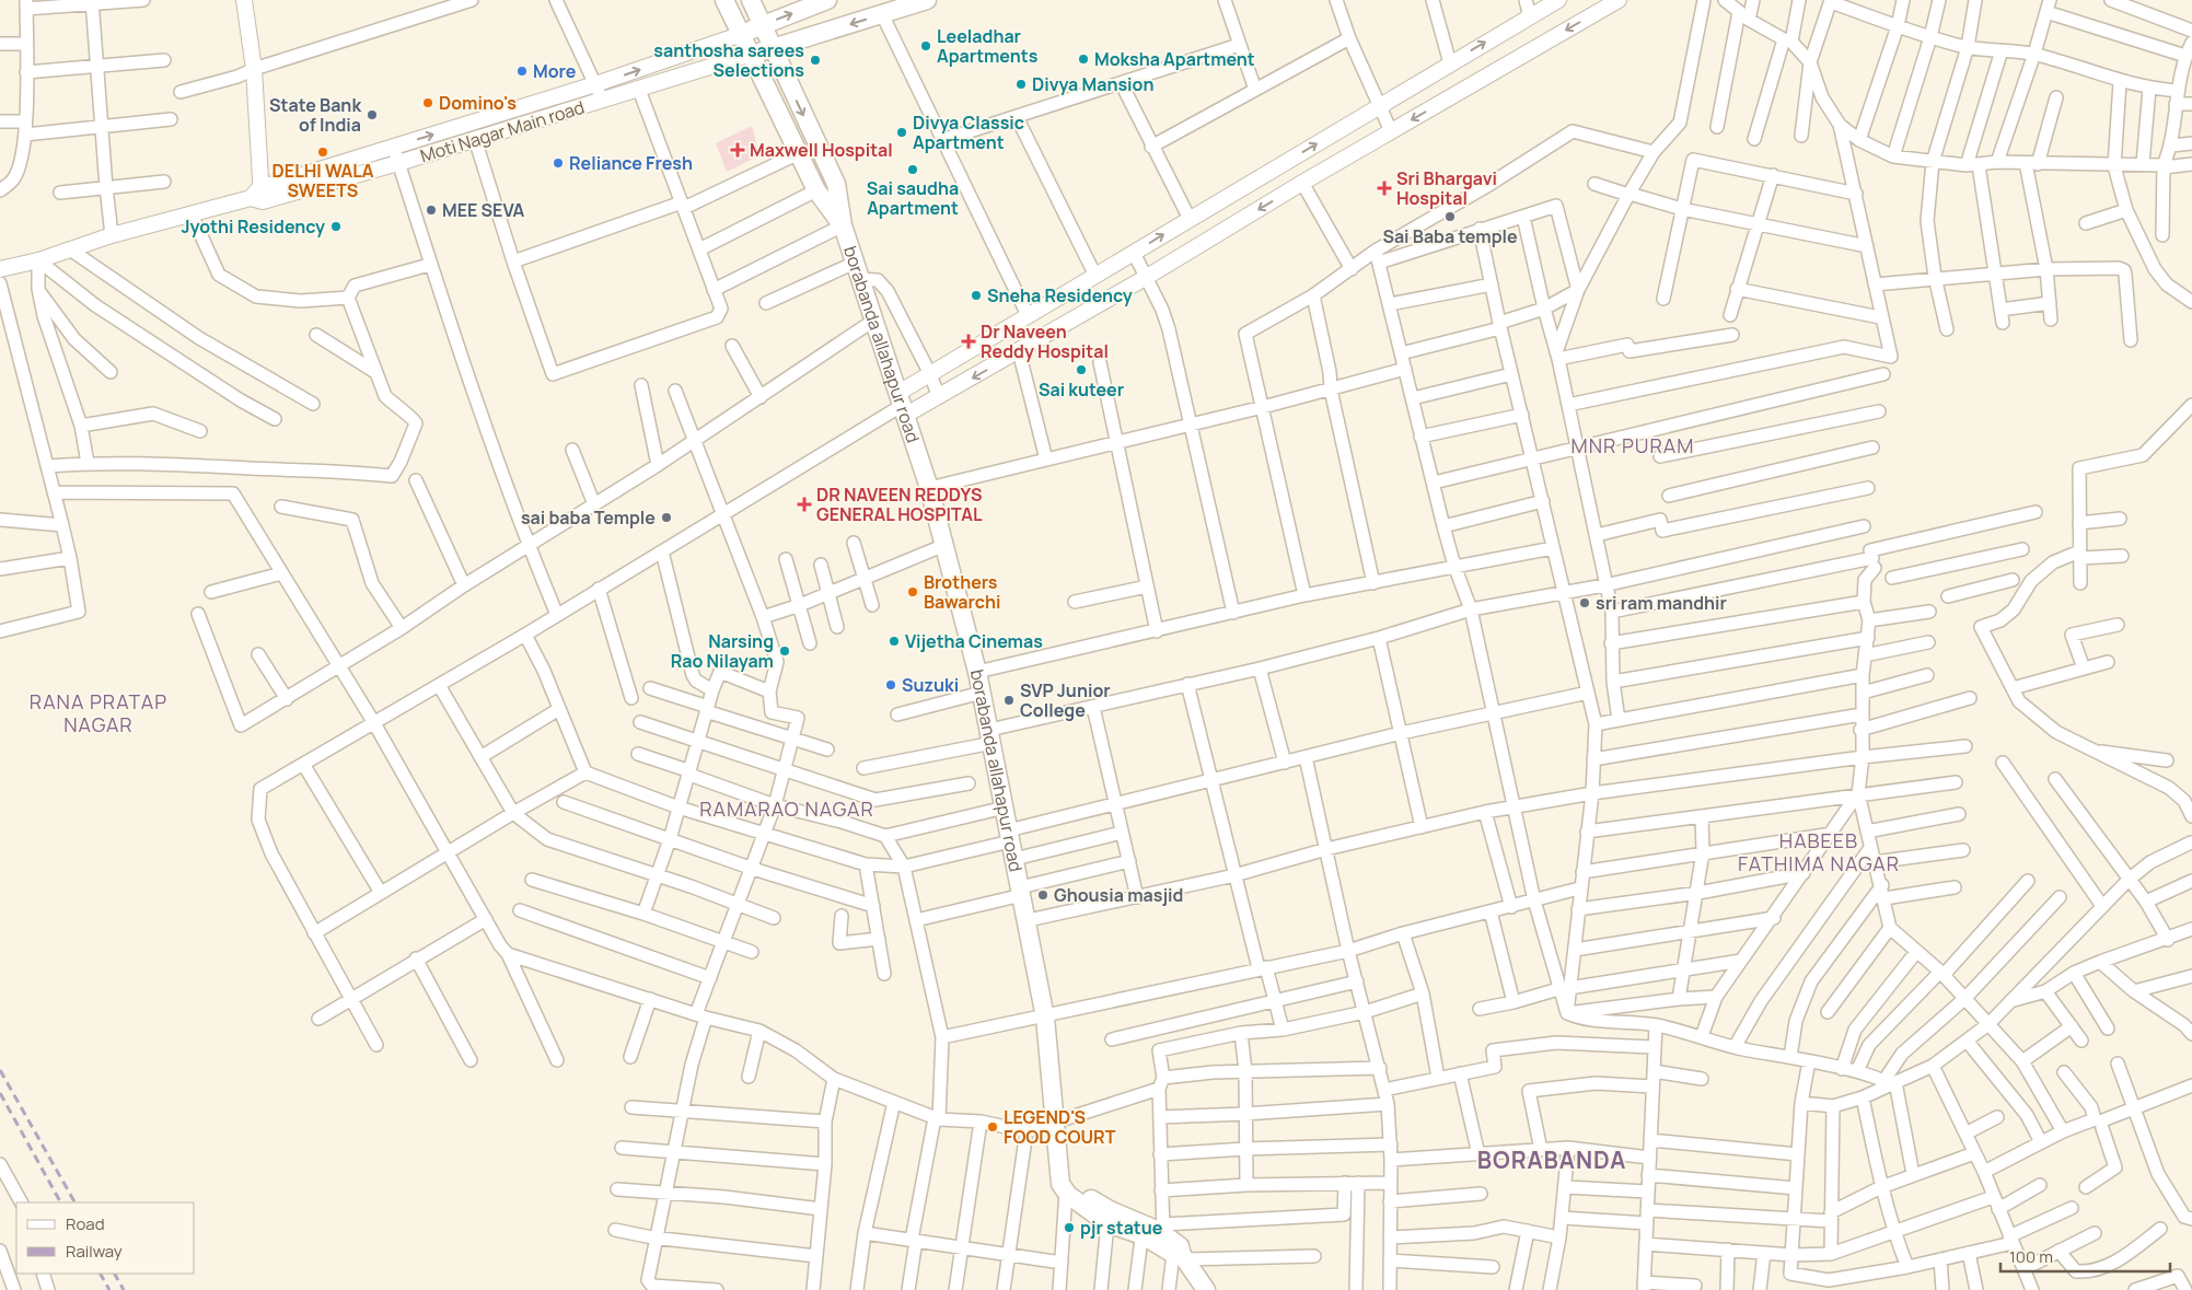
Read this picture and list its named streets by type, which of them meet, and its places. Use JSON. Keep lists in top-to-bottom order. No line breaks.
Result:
{"streets":{"main road":["borabanda allahapur road"],"street":["Moti Nagar Main road"]},"crossings":[["Moti Nagar Main road","borabanda allahapur road"]],"districts":["MNR PURAM","RANA PRATAP NAGAR","RAMARAO NAGAR","HABEEB FATHIMA NAGAR","BORABANDA"],"places":{"other":["Leeladhar Apartments","Moksha Apartment","santhosha sarees Selections","More","Divya Mansion","Domino's","State Bank of India","Divya Classic Apartment","DELHI WALA SWEETS","Reliance Fresh","Sai saudha Apartment","MEE SEVA","Sai Baba temple","Jyothi Residency","Sneha Residency","Sai kuteer","sai baba Temple","Brothers Bawarchi","sri ram mandhir","Vijetha Cinemas","Narsing Rao Nilayam","Suzuki","SVP Junior College","Ghousia masjid","LEGEND'S FOOD COURT","pjr statue"],"health":["Maxwell Hospital","Sri Bhargavi Hospital","Dr Naveen Reddy Hospital","DR NAVEEN REDDYS GENERAL HOSPITAL"]},"legend":["Road","Railway"],"scale_bar":"100 m"}
